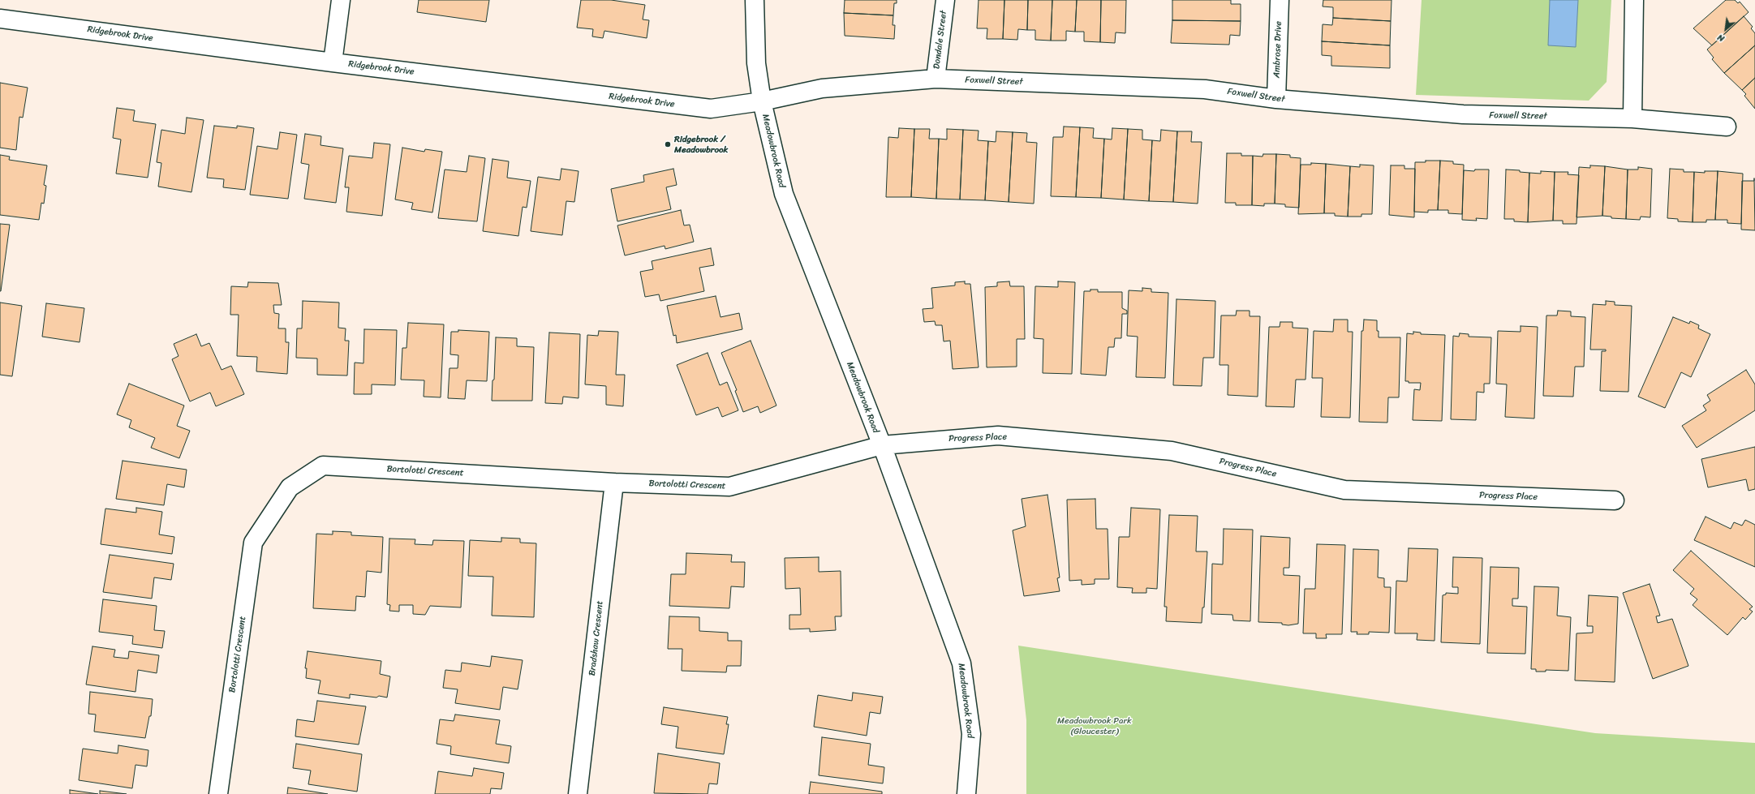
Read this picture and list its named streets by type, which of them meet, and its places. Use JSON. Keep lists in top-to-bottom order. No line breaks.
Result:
{"streets":{"street":["Ridgebrook Drive","Dondale Street","Ambrose Drive","Foxwell Street","Meadowbrook Road","Progress Place","Bortolotti Crescent","Bradshaw Crescent"]},"crossings":[["Ridgebrook Drive","Foxwell Street"],["Ridgebrook Drive","Meadowbrook Road"],["Dondale Street","Foxwell Street"],["Ambrose Drive","Foxwell Street"],["Foxwell Street","Meadowbrook Road"],["Meadowbrook Road","Progress Place"],["Meadowbrook Road","Bortolotti Crescent"],["Progress Place","Bortolotti Crescent"],["Bortolotti Crescent","Bradshaw Crescent"]],"parks":["Meadowbrook Park (Gloucester)"],"places":["Ridgebrook / Meadowbrook"],"north":"bottom left"}
